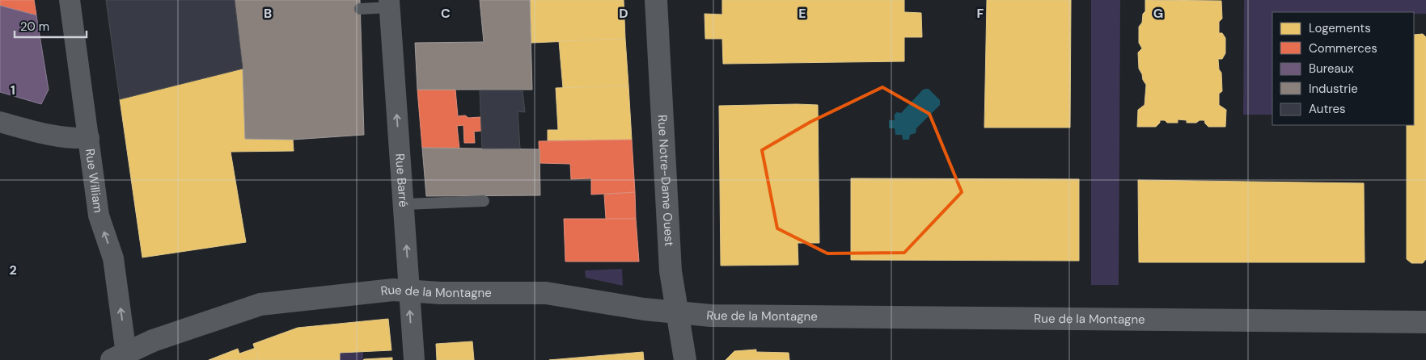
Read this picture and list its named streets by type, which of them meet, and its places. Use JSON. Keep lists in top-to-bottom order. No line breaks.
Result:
{"streets":{"street":["Rue Barré","Rue William","Rue Notre-Dame Ouest","Rue de la Montagne"]},"crossings":[["Rue Barré","Rue de la Montagne"],["Rue William","Rue de la Montagne"],["Rue Notre-Dame Ouest","Rue de la Montagne"]],"one_way":["Rue Barré","Rue William"],"legend":["Logements","Commerces","Bureaux","Industrie","Autres"],"scale_bar":"20 m","grid":{"columns":["B","C","D","E","F","G"],"rows":["1","2"]}}
